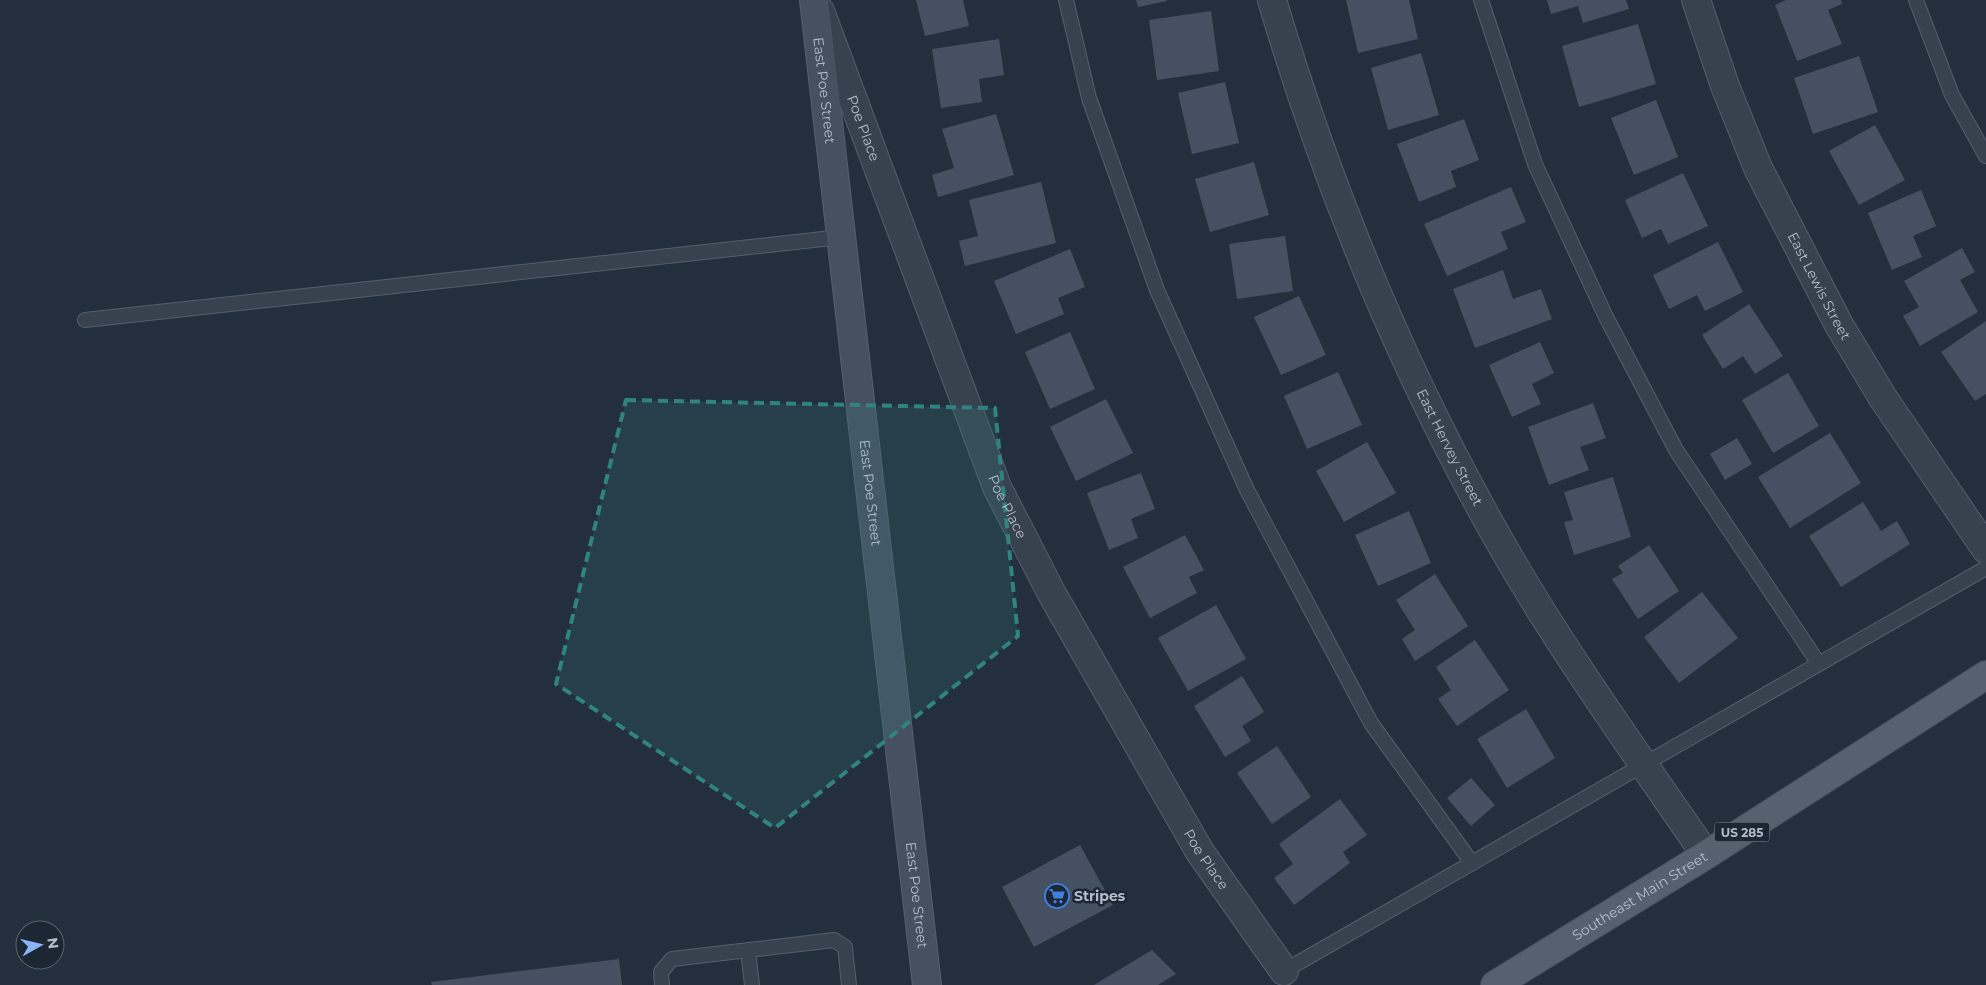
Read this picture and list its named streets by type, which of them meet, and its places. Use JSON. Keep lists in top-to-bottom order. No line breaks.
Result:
{"streets":{"main road":["US 285","Southeast Main Street"],"street":["East Poe Street","Poe Place","East Lewis Street","East Hervey Street"]},"crossings":[["East Poe Street","Poe Place"],["East Hervey Street","Southeast Main Street"]],"places":{"supermarket":["Stripes"]},"north":"right"}
